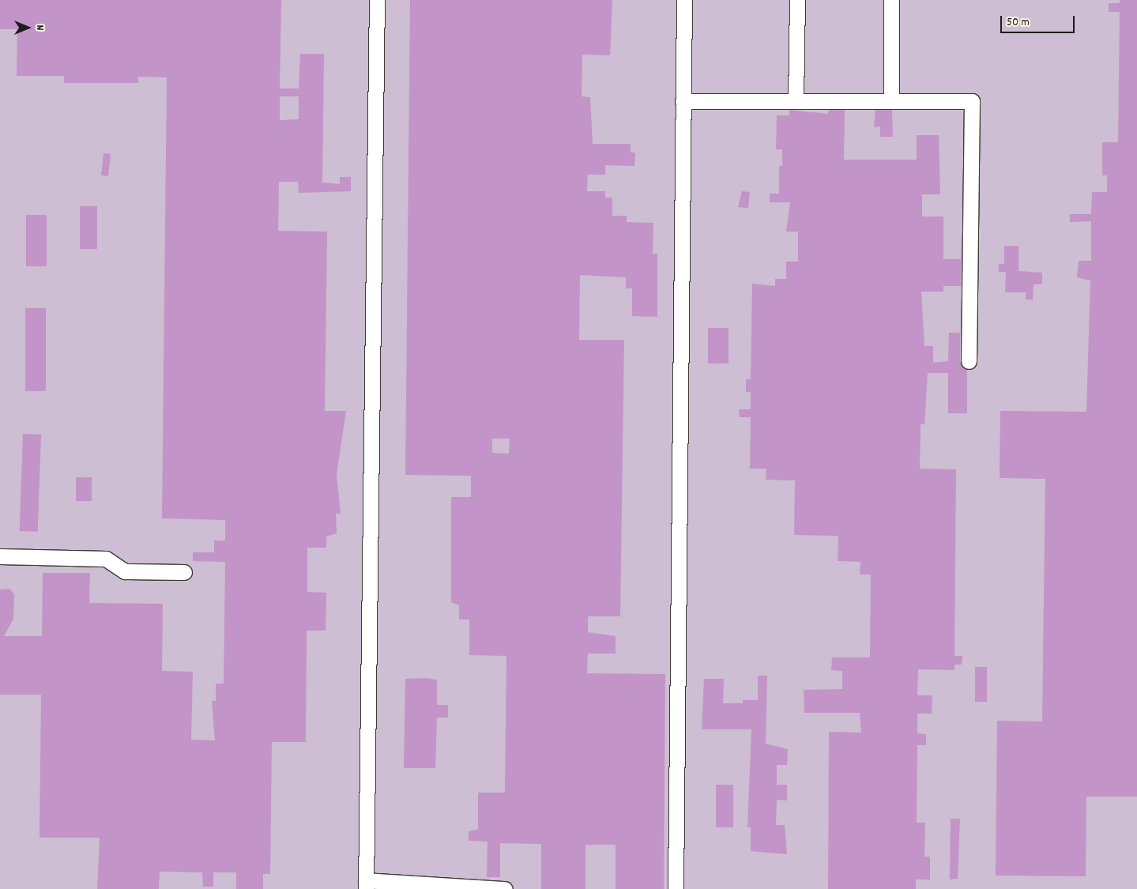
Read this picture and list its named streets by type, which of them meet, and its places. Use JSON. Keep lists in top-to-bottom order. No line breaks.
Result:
{"scale_bar":"50 m","north":"right"}
